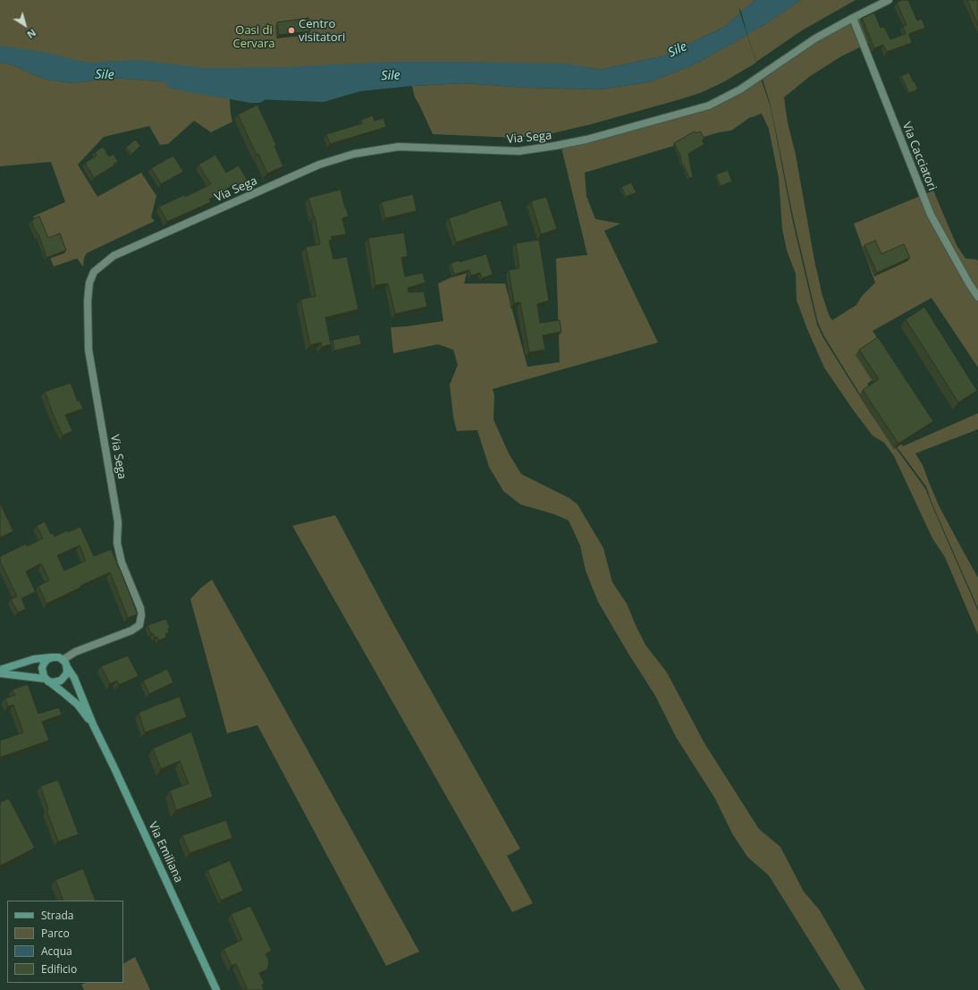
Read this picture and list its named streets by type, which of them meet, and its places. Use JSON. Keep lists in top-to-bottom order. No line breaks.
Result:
{"streets":{"main road":["Via Emiliana"],"street":["Via Sega","Via Cacciatori"]},"crossings":[["Via Sega","Via Cacciatori"],["Via Sega","Via Emiliana"]],"water":["Sile"],"parks":["Oasi di Cervara"],"places":["Centro visitatori"],"legend":["Strada","Parco","Acqua","Edificio"],"north":"bottom right"}
